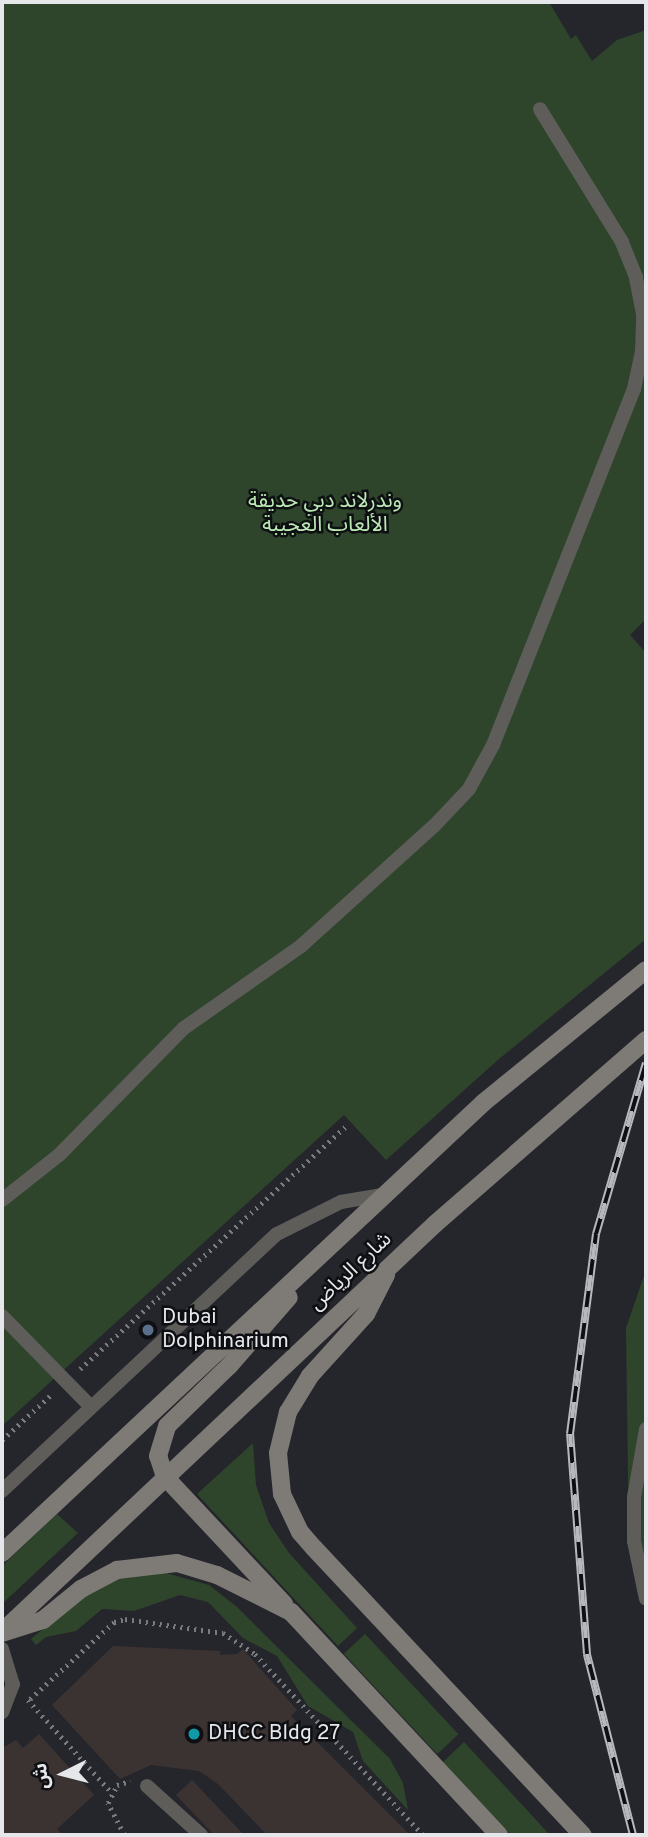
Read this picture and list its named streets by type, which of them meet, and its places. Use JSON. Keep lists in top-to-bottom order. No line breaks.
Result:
{"streets":{"main road":["شارع الرياض"]},"parks":["وندرلاند دبي حديقة الألعاب العجيبة"],"places":["Dubai Dolphinarium","DHCC Bldg 27"],"north":"left"}
